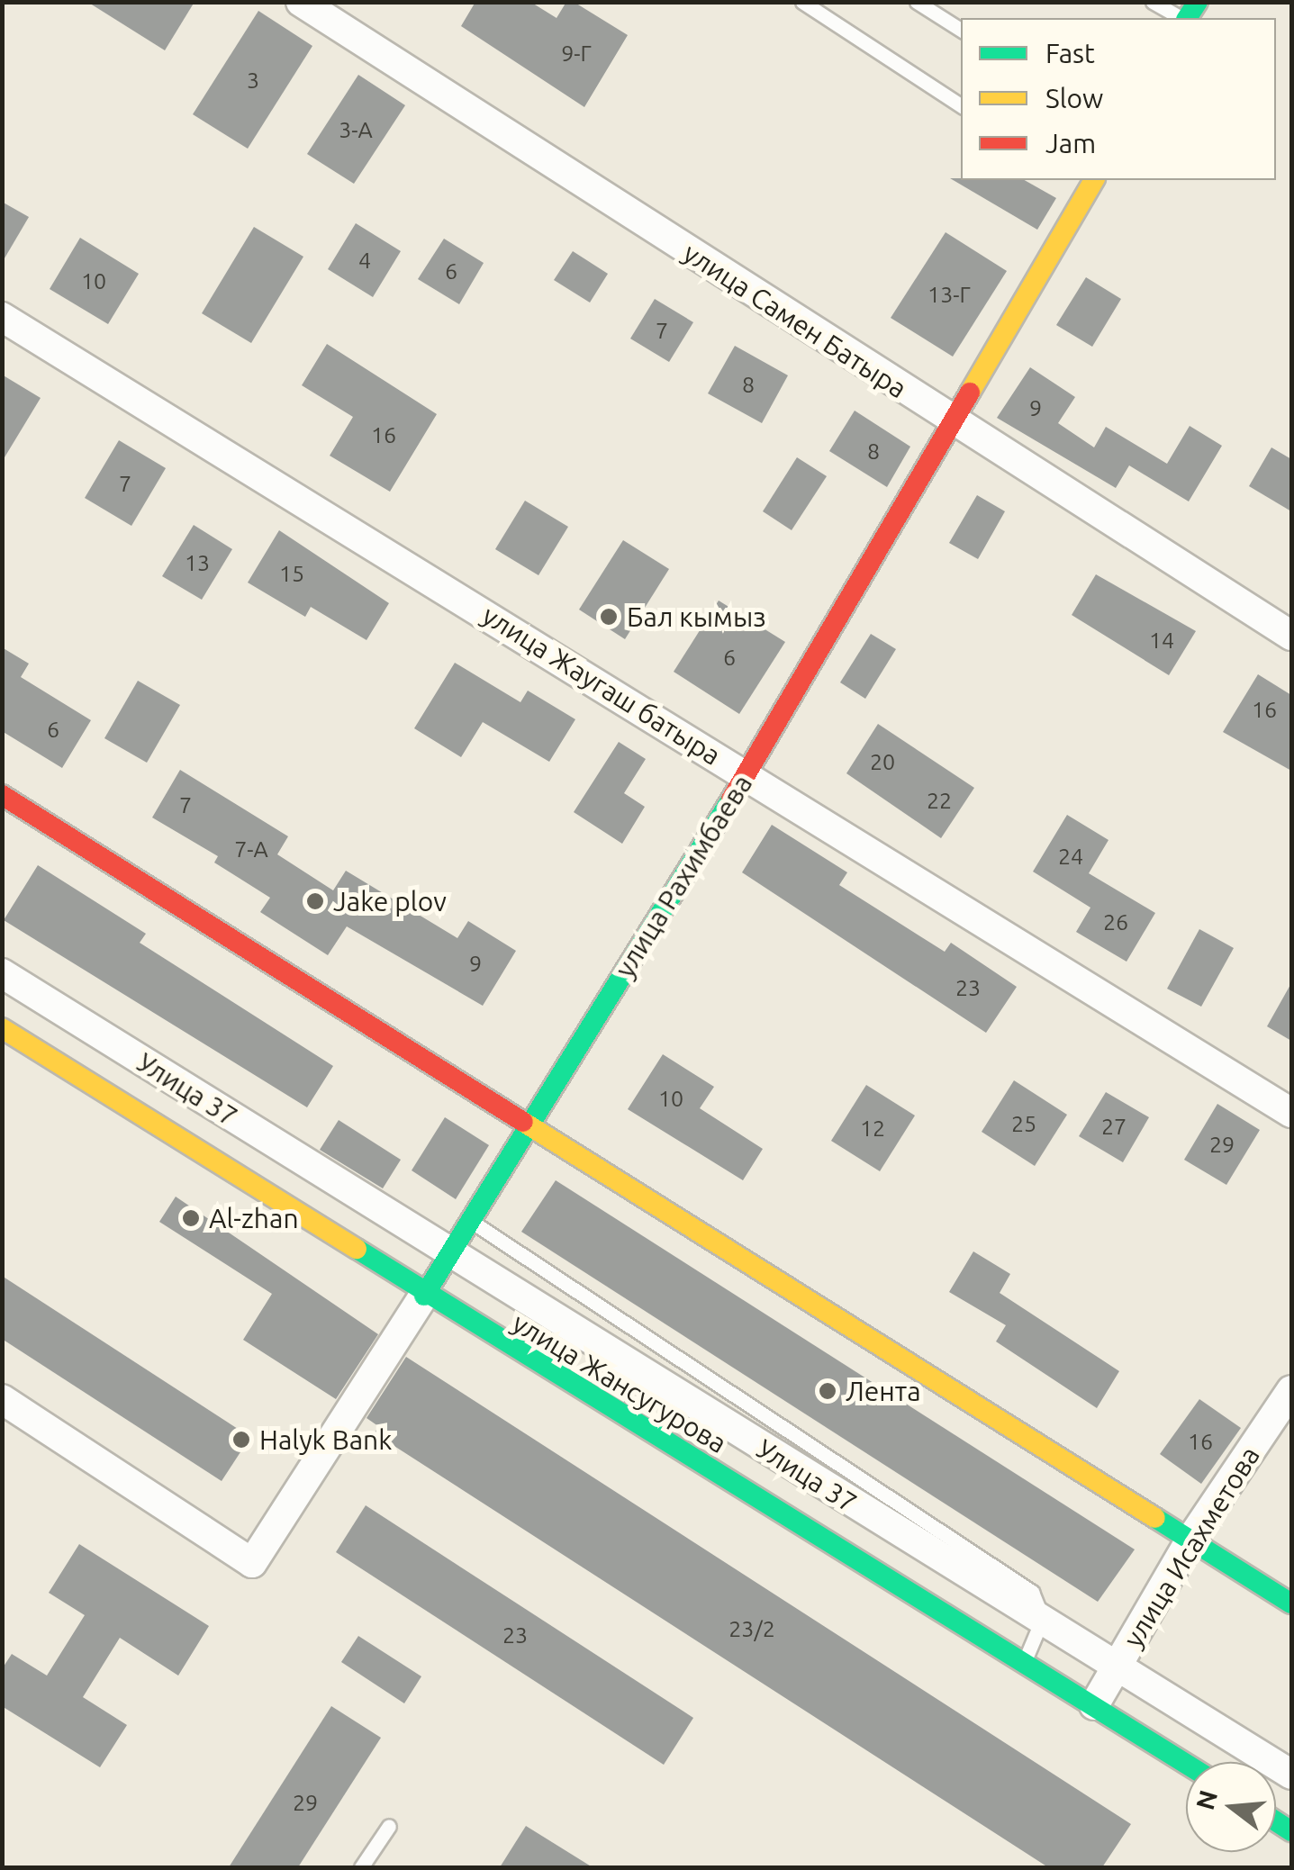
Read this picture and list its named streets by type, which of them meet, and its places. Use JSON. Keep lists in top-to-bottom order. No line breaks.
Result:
{"streets":{"street":["улица Самен Батыра","улица Жаугаш батыра","улица Рахимбаева","Улица 37","улица Жансугурова","улица Исахметова"]},"crossings":[["улица Самен Батыра","улица Рахимбаева"],["улица Жаугаш батыра","улица Рахимбаева"],["улица Рахимбаева","улица Жансугурова"],["улица Жансугурова","улица Исахметова"]],"places":["Бал кымыз","Jake plov","Al-zhan","Лента","Halyk Bank"],"house_numbers":["9-Г","3","3-А","4","6","10","13-Г","7","8","9","16","8","7","13","15","14","6","16","6","20","22","7","7-А","24","26","9","23","10","25","27","12","29","16","23/2","23","29"],"legend":["Fast","Slow","Jam"],"north":"left"}
